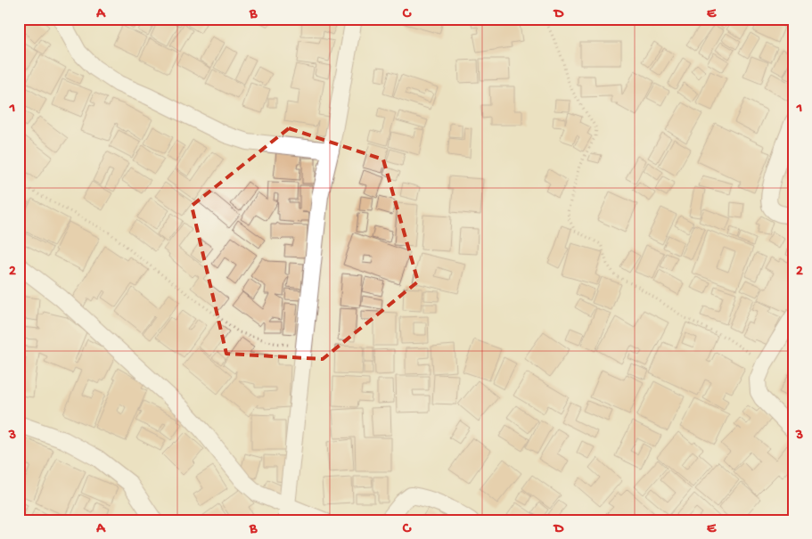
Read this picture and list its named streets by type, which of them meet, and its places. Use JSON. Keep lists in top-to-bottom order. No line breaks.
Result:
{"grid":{"columns":["A","B","C","D","E"],"rows":["1","2","3"]}}
